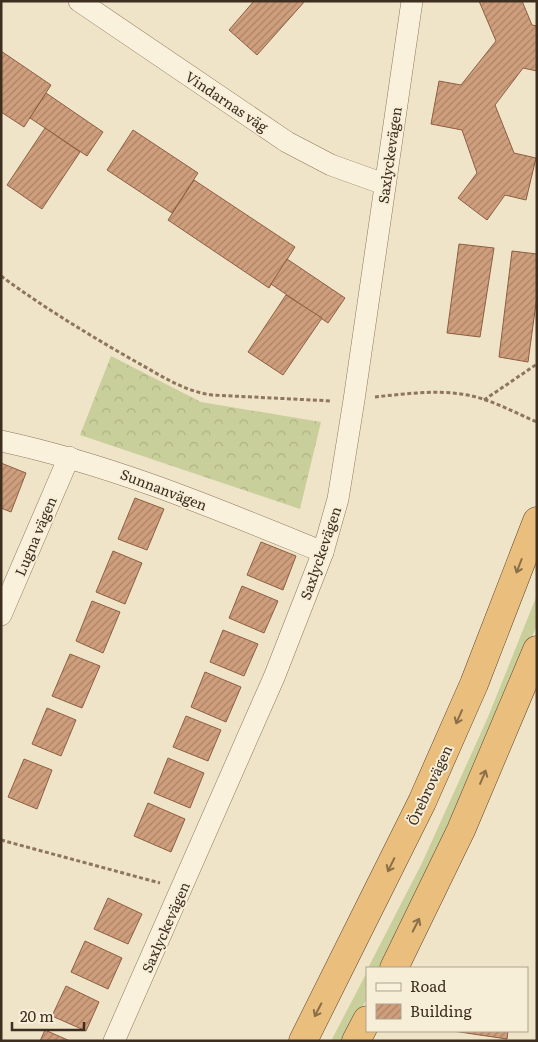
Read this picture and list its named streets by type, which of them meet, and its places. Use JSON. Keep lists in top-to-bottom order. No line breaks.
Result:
{"streets":{"highway":["Örebrovägen"],"street":["Vindarnas väg","Saxlyckevägen","Sunnanvägen","Lugna vägen"]},"crossings":[["Vindarnas väg","Saxlyckevägen"],["Saxlyckevägen","Sunnanvägen"],["Sunnanvägen","Lugna vägen"]],"legend":["Road","Building"],"scale_bar":"20 m"}
